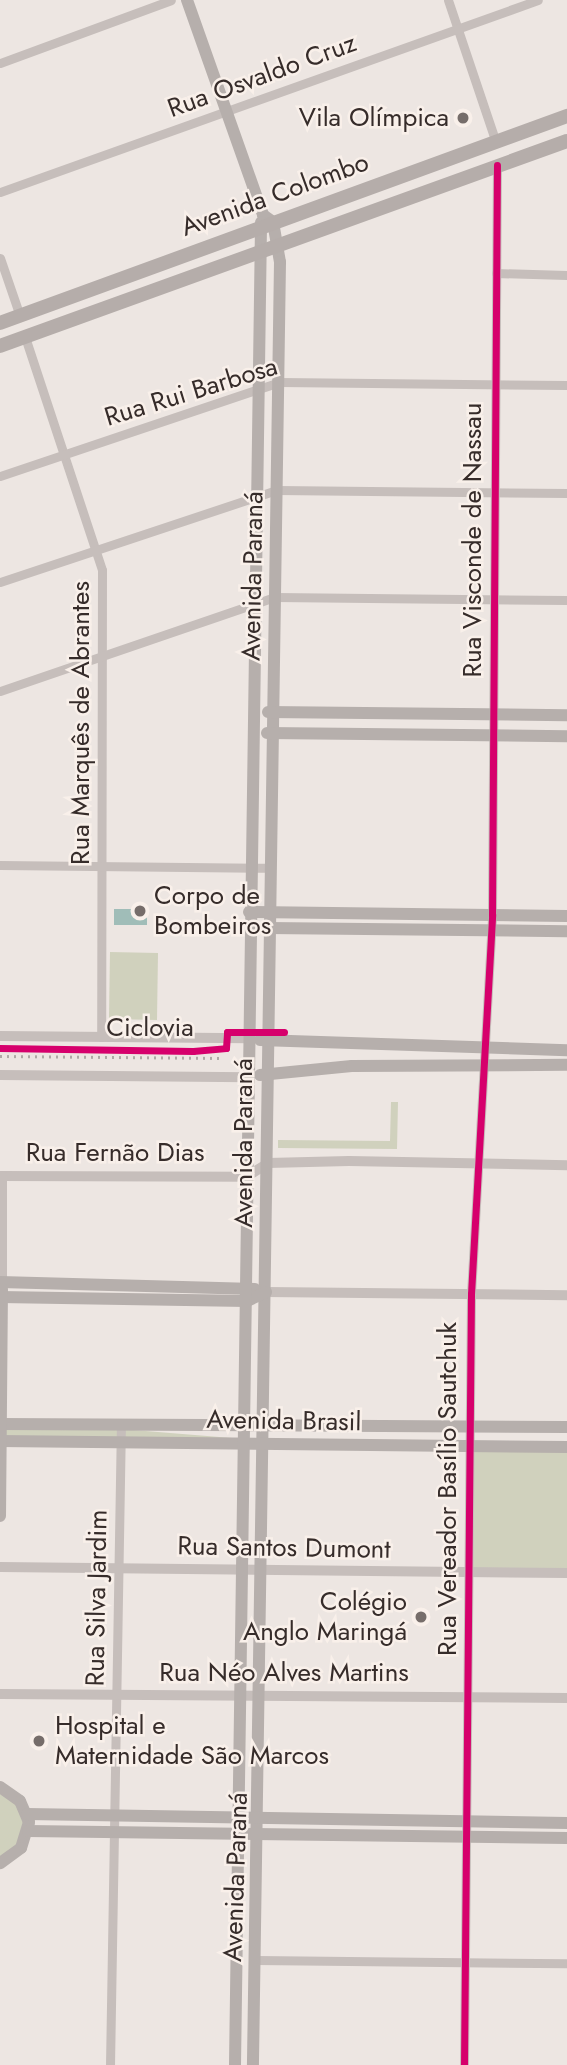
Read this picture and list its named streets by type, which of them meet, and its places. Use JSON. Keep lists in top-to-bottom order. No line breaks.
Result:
{"streets":{"main road":["Avenida Colombo","Avenida Paraná","Avenida Brasil"],"street":["Rua Osvaldo Cruz","Rua Rui Barbosa","Rua Visconde de Nassau","Rua Marquês de Abrantes","Rua Fernão Dias","Rua Vereador Basílio Sautchuk","Rua Santos Dumont","Rua Silva Jardim","Rua Néo Alves Martins"],"cycle path":["Ciclovia"]},"crossings":[["Avenida Colombo","Rua Visconde de Nassau"],["Avenida Colombo","Avenida Paraná"],["Avenida Colombo","Rua Marquês de Abrantes"],["Rua Rui Barbosa","Rua Visconde de Nassau"],["Rua Rui Barbosa","Avenida Paraná"],["Rua Rui Barbosa","Rua Marquês de Abrantes"],["Rua Visconde de Nassau","Rua Vereador Basílio Sautchuk"],["Avenida Paraná","Rua Fernão Dias"],["Avenida Paraná","Avenida Brasil"],["Avenida Paraná","Rua Santos Dumont"],["Avenida Paraná","Rua Néo Alves Martins"],["Avenida Brasil","Rua Vereador Basílio Sautchuk"],["Avenida Brasil","Rua Silva Jardim"],["Rua Vereador Basílio Sautchuk","Rua Santos Dumont"],["Rua Vereador Basílio Sautchuk","Rua Néo Alves Martins"],["Rua Santos Dumont","Rua Silva Jardim"],["Rua Silva Jardim","Rua Néo Alves Martins"]],"places":["Vila Olímpica","Corpo de Bombeiros","Colégio Anglo Maringá","Hospital e Maternidade São Marcos"]}
